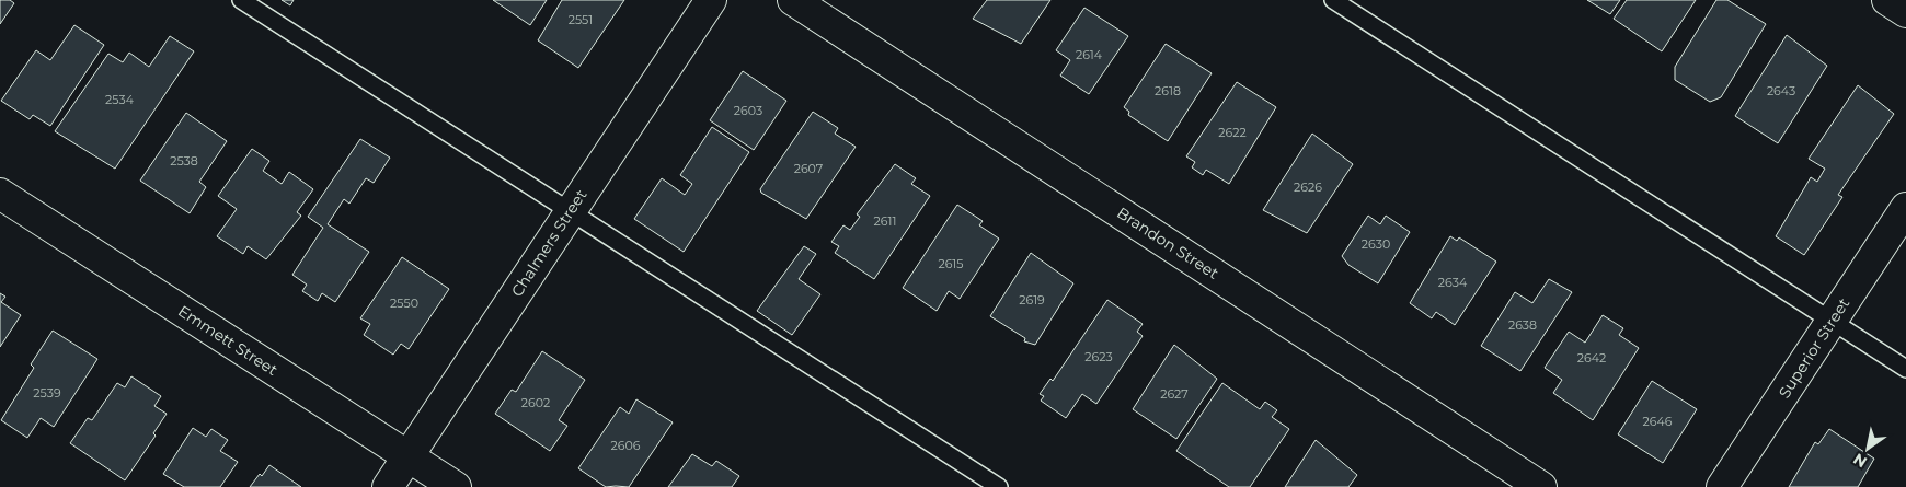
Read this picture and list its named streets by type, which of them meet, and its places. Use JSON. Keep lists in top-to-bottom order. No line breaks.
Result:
{"streets":{"street":["Chalmers Street","Brandon Street","Emmett Street","Superior Street"]},"crossings":[["Chalmers Street","Emmett Street"]],"house_numbers":["2551","2614","2618","2643","2534","2603","2622","2538","2607","2626","2611","2630","2615","2634","2619","2550","2638","2623","2642","2539","2627","2602","2646","2606"],"north":"bottom left"}
